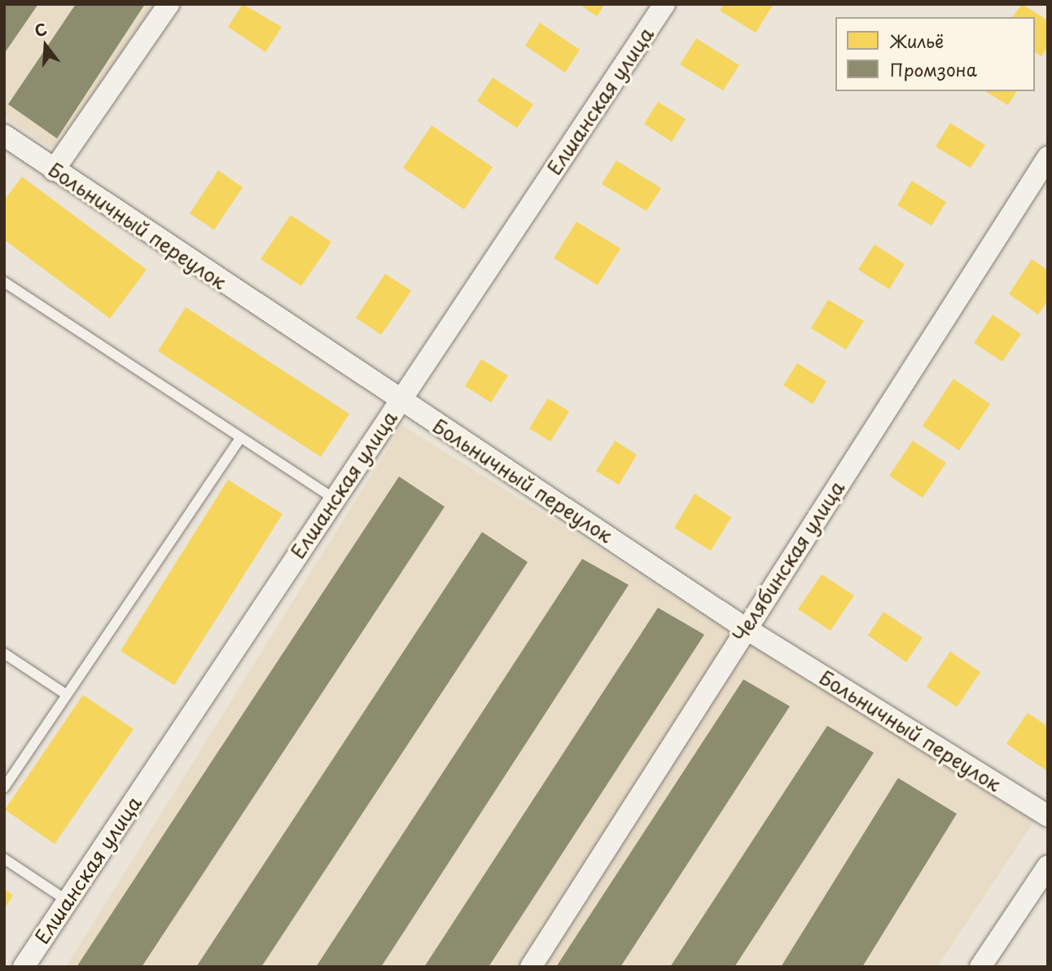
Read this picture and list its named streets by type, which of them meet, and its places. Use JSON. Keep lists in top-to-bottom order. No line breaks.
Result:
{"streets":{"street":["Елшанская улица","Больничный переулок","Челябинская улица"]},"crossings":[["Елшанская улица","Больничный переулок"],["Больничный переулок","Челябинская улица"]],"legend":["Жильё","Промзона"],"north":"top"}
